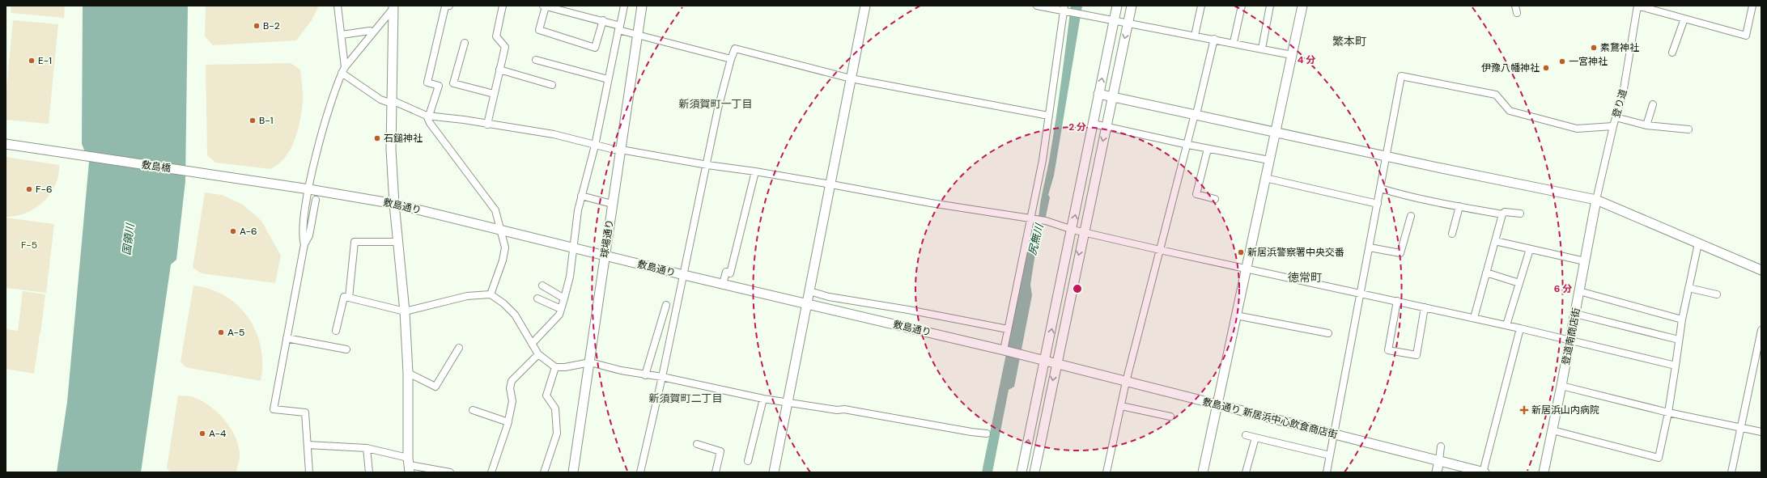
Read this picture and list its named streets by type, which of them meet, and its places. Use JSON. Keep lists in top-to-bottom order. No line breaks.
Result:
{"streets":{"street":["登り道","敷島橋","敷島通り","球場通り","登道南商店街","敷島通り 新居浜中心飲食商店街"]},"crossings":[["登り道","登道南商店街"],["敷島橋","敷島通り"],["敷島通り","球場通り"]],"districts":["繁本町","新須賀町一丁目","徳常町","新須賀町二丁目"],"water":["国領川","尻無川"],"parks":["F-5"],"places":{"other":["B-2","素鵞神社","E-1","一宮神社","伊豫八幡神社","B-1","石鎚神社","F-6","A-6","新居浜警察署中央交番","A-5","A-4"],"health":["新居浜山内病院"]},"rings":["4 分","2 分","6 分"]}
